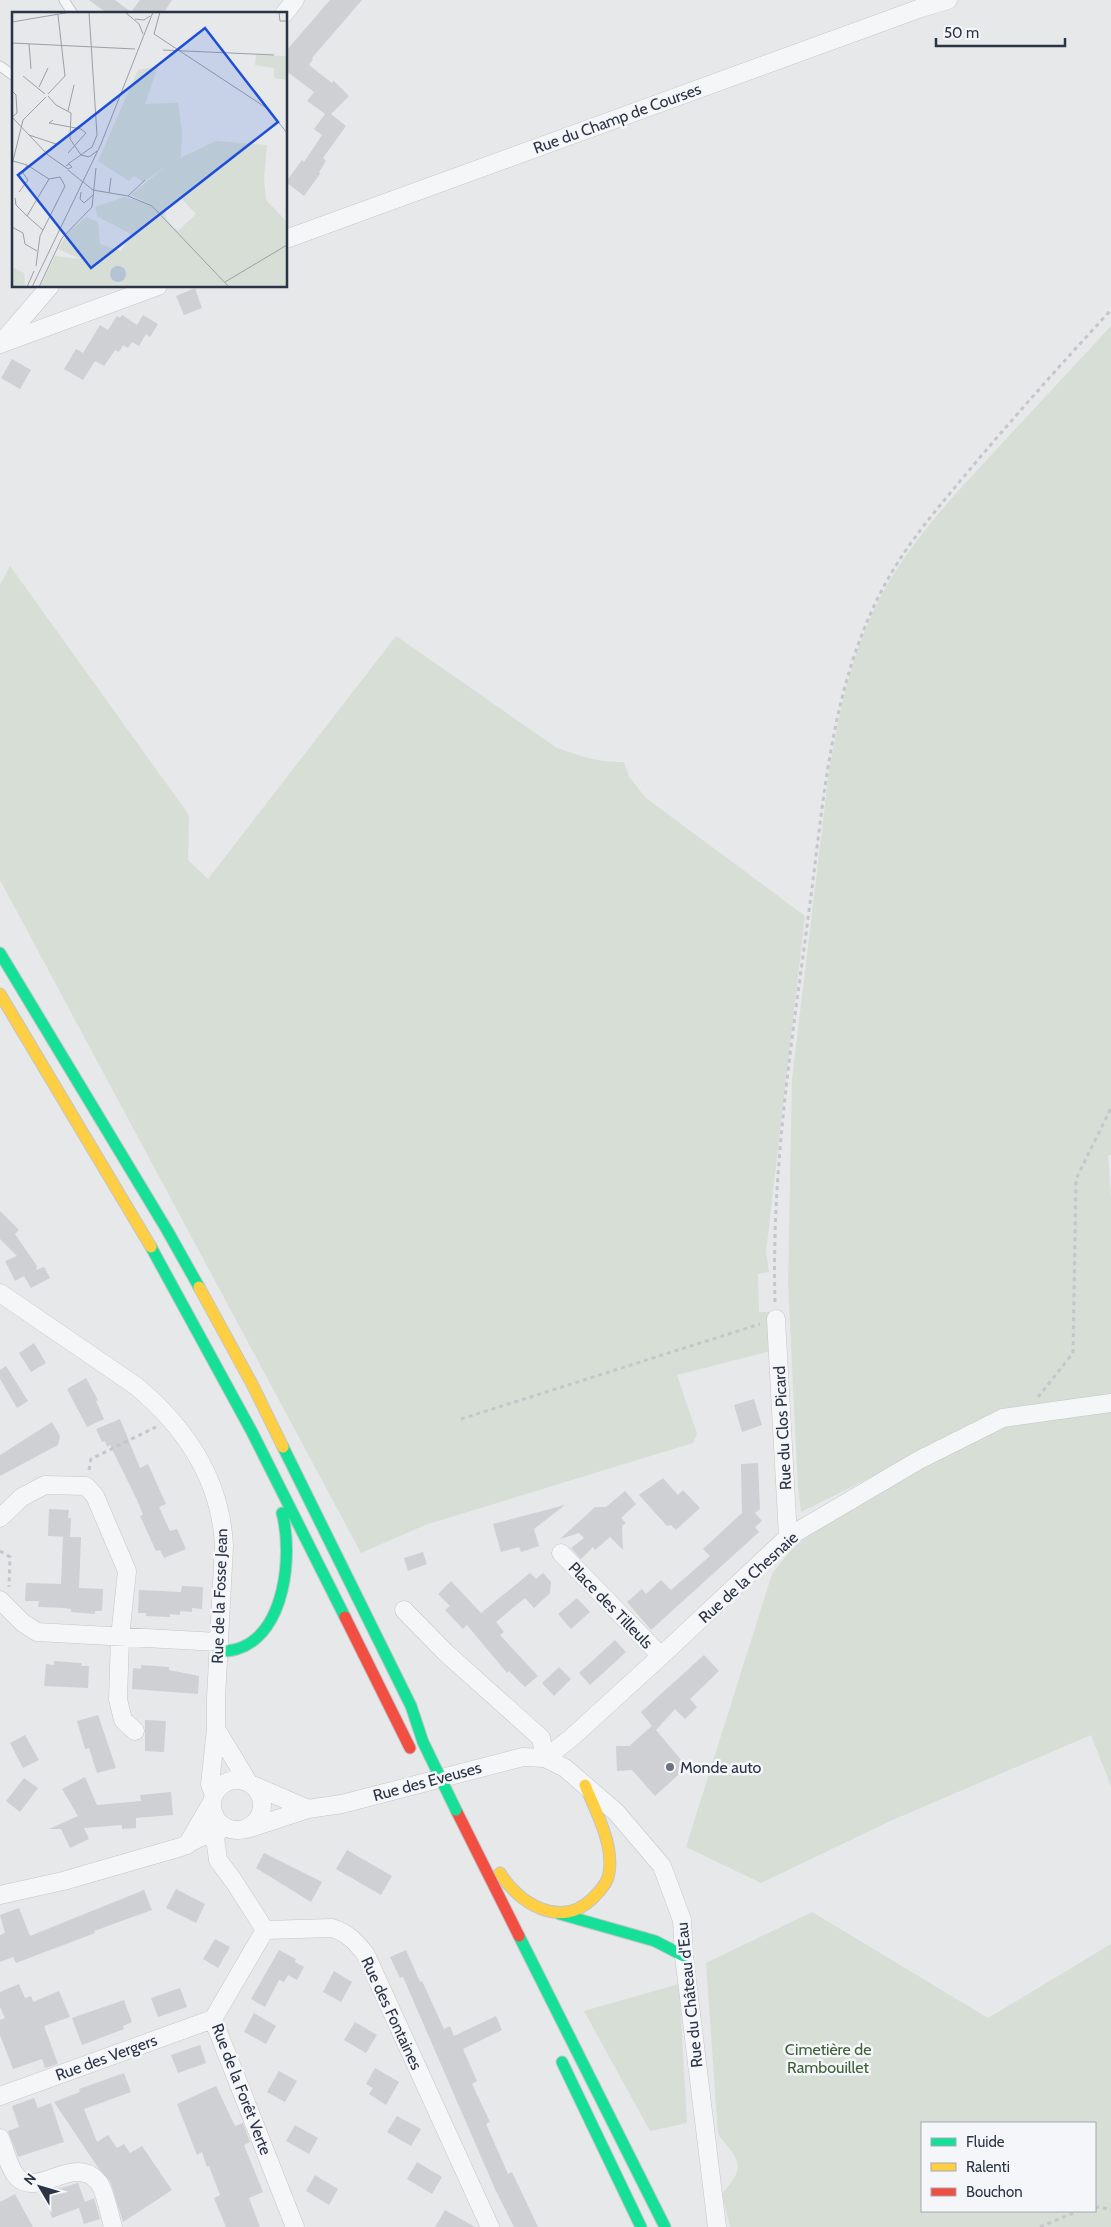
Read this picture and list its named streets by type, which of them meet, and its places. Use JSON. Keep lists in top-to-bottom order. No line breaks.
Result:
{"streets":{"street":["Rue du Champ de Courses","Rue du Clos Picard","Rue de la Chesnaie","Rue de la Fosse Jean","Place des Tilleuls","Rue des Eveuses","Rue du Château d'Eau","Rue des Fontaines","Rue des Vergers","Rue de la Forêt Verte"]},"crossings":[["Rue du Clos Picard","Rue de la Chesnaie"],["Rue de la Chesnaie","Place des Tilleuls"],["Rue de la Chesnaie","Rue des Eveuses"],["Rue de la Chesnaie","Rue du Château d'Eau"],["Rue de la Fosse Jean","Rue des Eveuses"],["Rue des Eveuses","Rue du Château d'Eau"],["Rue des Fontaines","Rue de la Forêt Verte"],["Rue des Vergers","Rue de la Forêt Verte"]],"parks":["Cimetière de Rambouillet"],"places":["Monde auto"],"legend":["Fluide","Ralenti","Bouchon"],"scale_bar":"50 m","north":"top left"}
